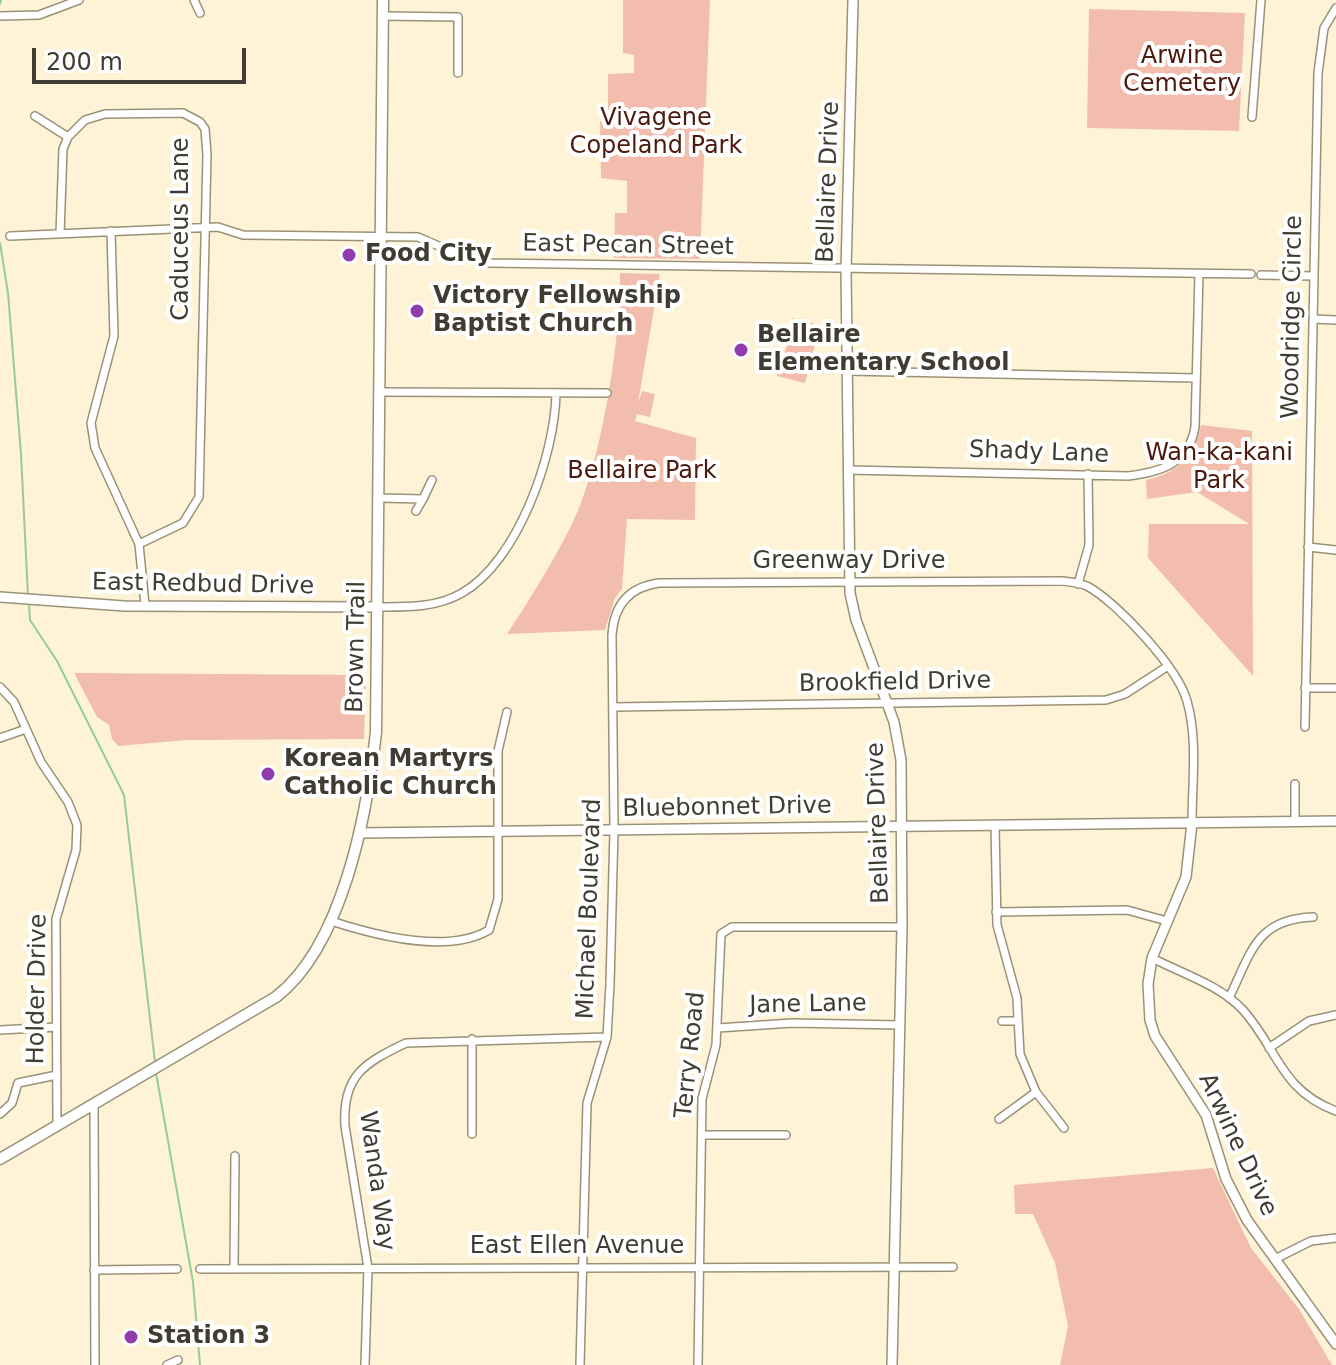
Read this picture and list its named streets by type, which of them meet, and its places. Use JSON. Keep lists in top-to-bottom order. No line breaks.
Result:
{"streets":{"main road":["Brown Trail"],"street":["Bellaire Drive","Caduceus Lane","East Pecan Street","Woodridge Circle","Shady Lane","Greenway Drive","East Redbud Drive","Brookfield Drive","Bluebonnet Drive","Michael Boulevard","Holder Drive","Jane Lane","Terry Road","Arwine Drive","Wanda Way","East Ellen Avenue"]},"crossings":[["Bellaire Drive","East Pecan Street"],["Bellaire Drive","Shady Lane"],["Bellaire Drive","Greenway Drive"],["Bellaire Drive","Brookfield Drive"],["Bellaire Drive","Bluebonnet Drive"],["Bellaire Drive","Jane Lane"],["Bellaire Drive","Terry Road"],["Bellaire Drive","East Ellen Avenue"],["Caduceus Lane","East Pecan Street"],["East Pecan Street","Shady Lane"],["East Pecan Street","Brown Trail"],["Greenway Drive","Michael Boulevard"],["Greenway Drive","Arwine Drive"],["East Redbud Drive","Brown Trail"],["Brown Trail","Bluebonnet Drive"],["Brown Trail","Holder Drive"],["Brookfield Drive","Michael Boulevard"],["Brookfield Drive","Arwine Drive"],["Bluebonnet Drive","Michael Boulevard"],["Bluebonnet Drive","Arwine Drive"],["Michael Boulevard","Wanda Way"],["Michael Boulevard","East Ellen Avenue"],["Jane Lane","Terry Road"],["Terry Road","East Ellen Avenue"],["Wanda Way","East Ellen Avenue"]],"parks":["Arwine Cemetery","Vivagene Copeland Park","Wan-ka-kani Park","Bellaire Park"],"places":["Food City","Victory Fellowship Baptist Church","Bellaire Elementary School","Korean Martyrs Catholic Church","Station 3"],"scale_bar":"200 m"}
